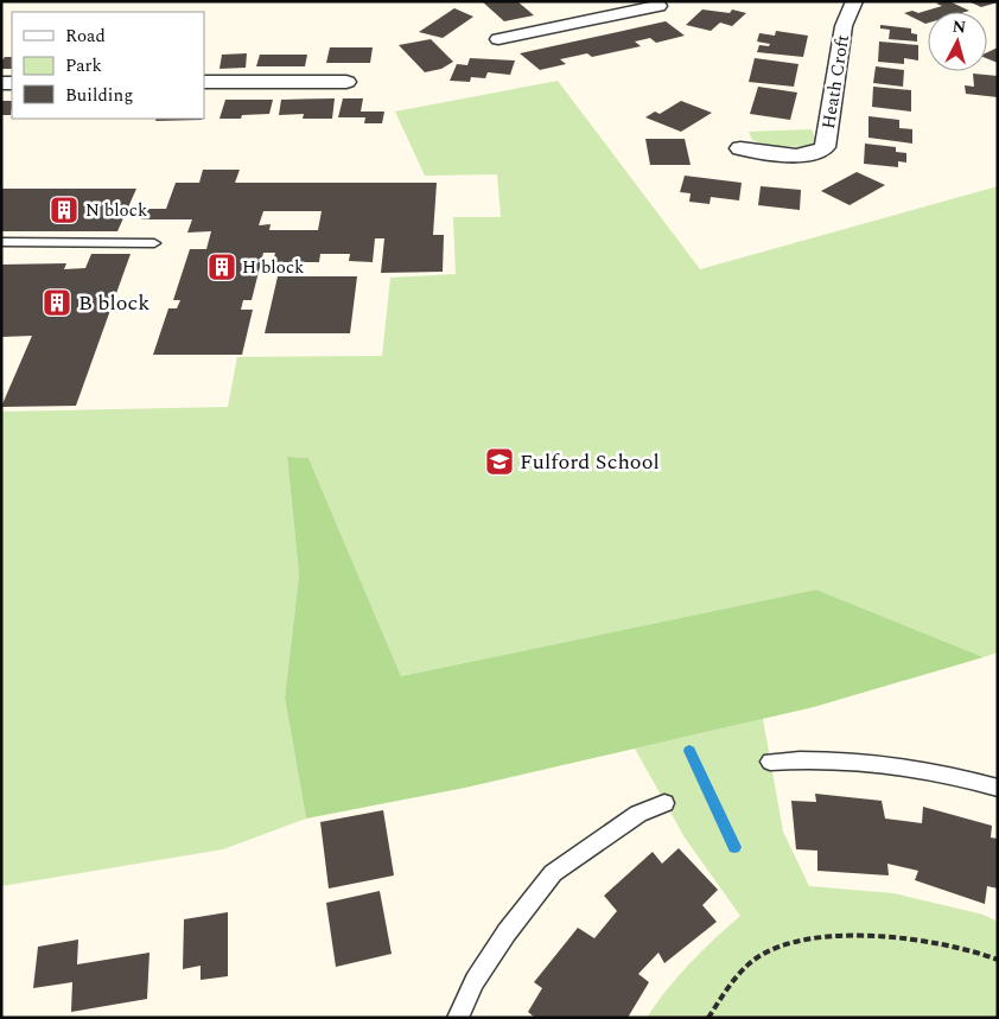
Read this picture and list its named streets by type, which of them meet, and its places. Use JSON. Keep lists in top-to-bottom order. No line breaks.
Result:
{"streets":{"street":["Heath Croft"]},"places":{"building":["N block","H block","B block"],"school or university":["Fulford School"]},"legend":["Road","Park","Building"],"north":"top"}
